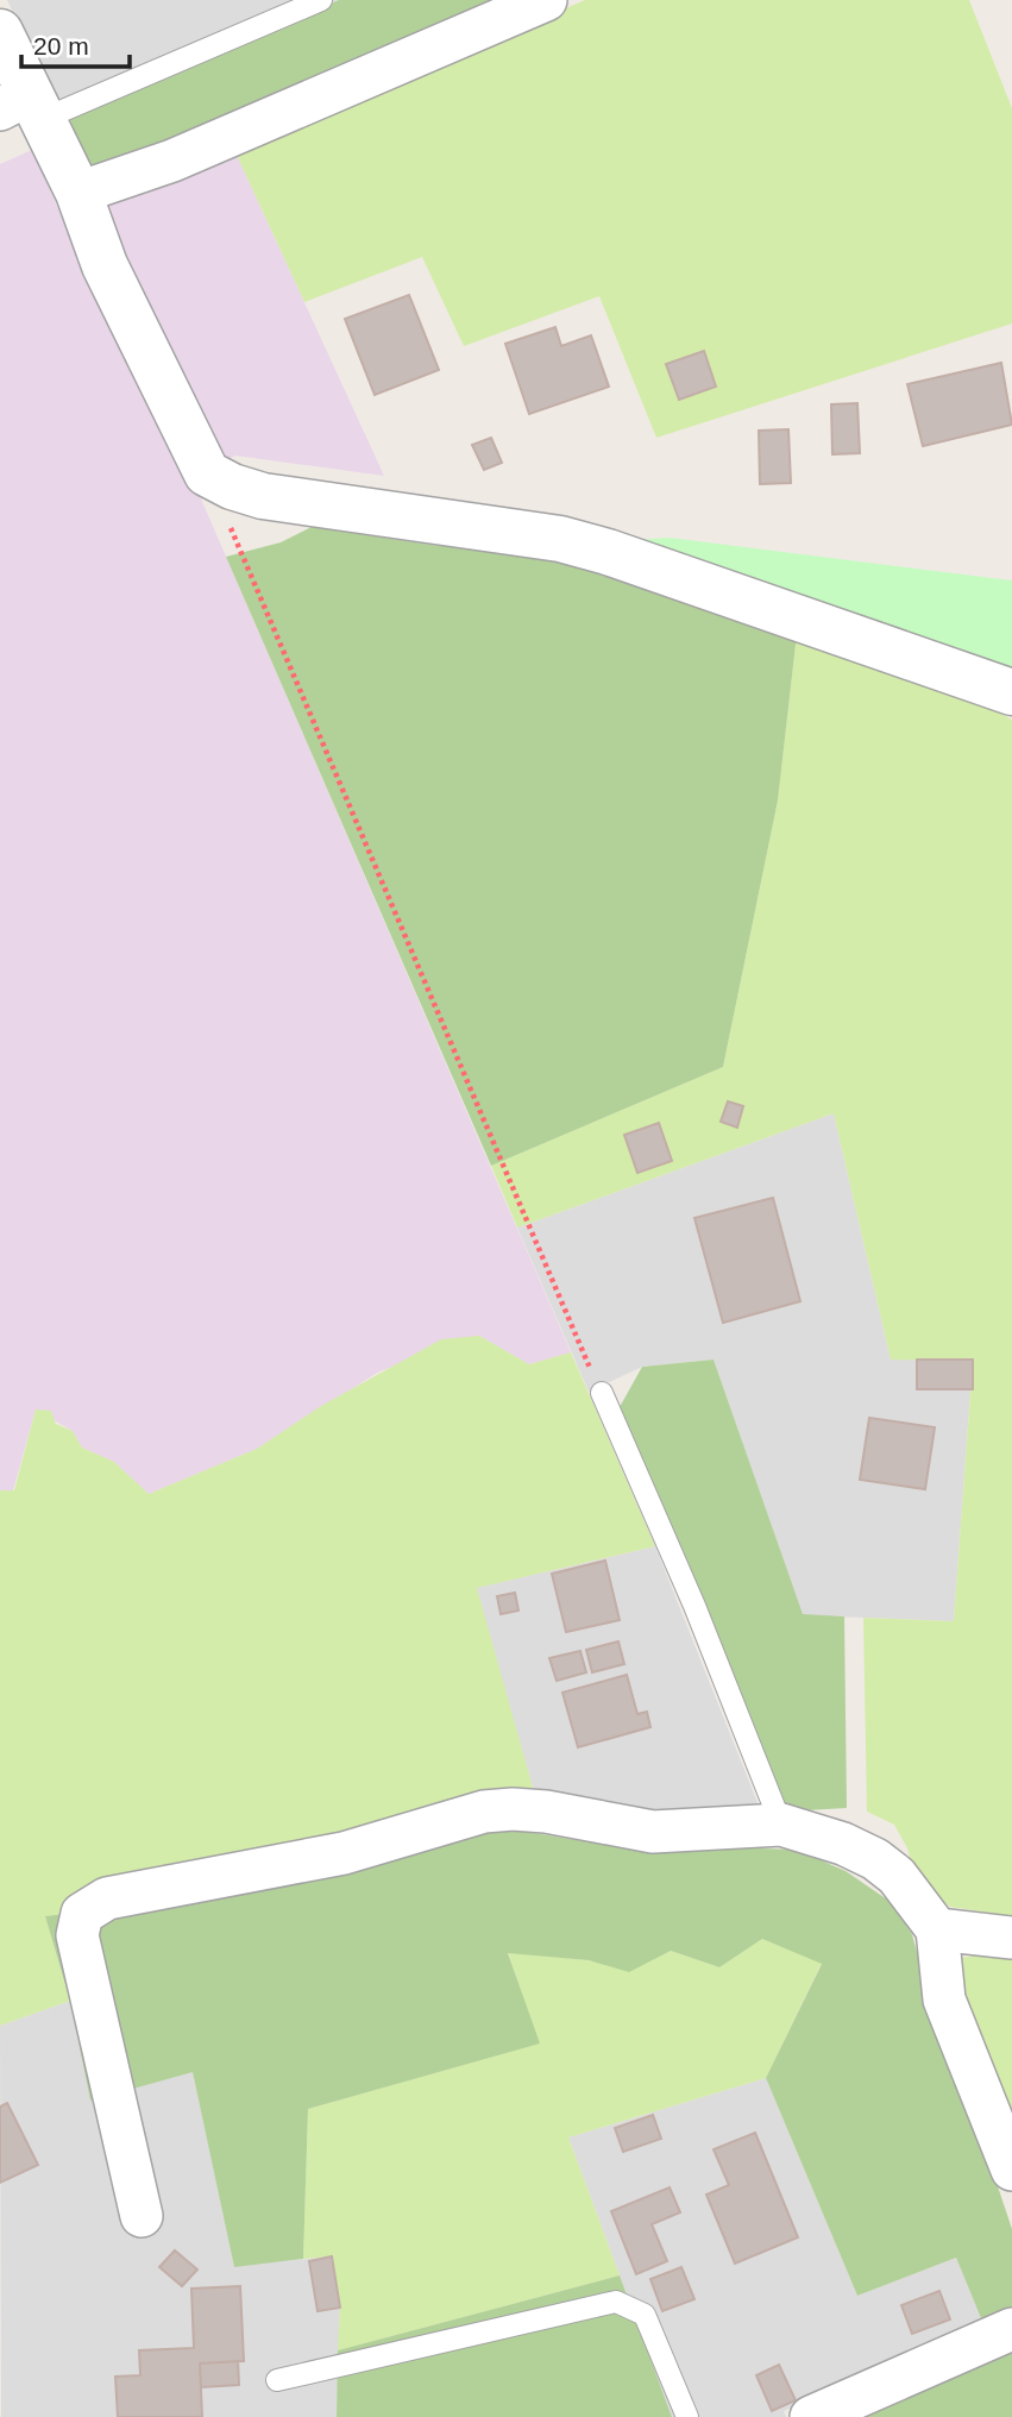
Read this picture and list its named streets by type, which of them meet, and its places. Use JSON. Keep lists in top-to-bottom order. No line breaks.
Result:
{"scale_bar":"20 m"}
